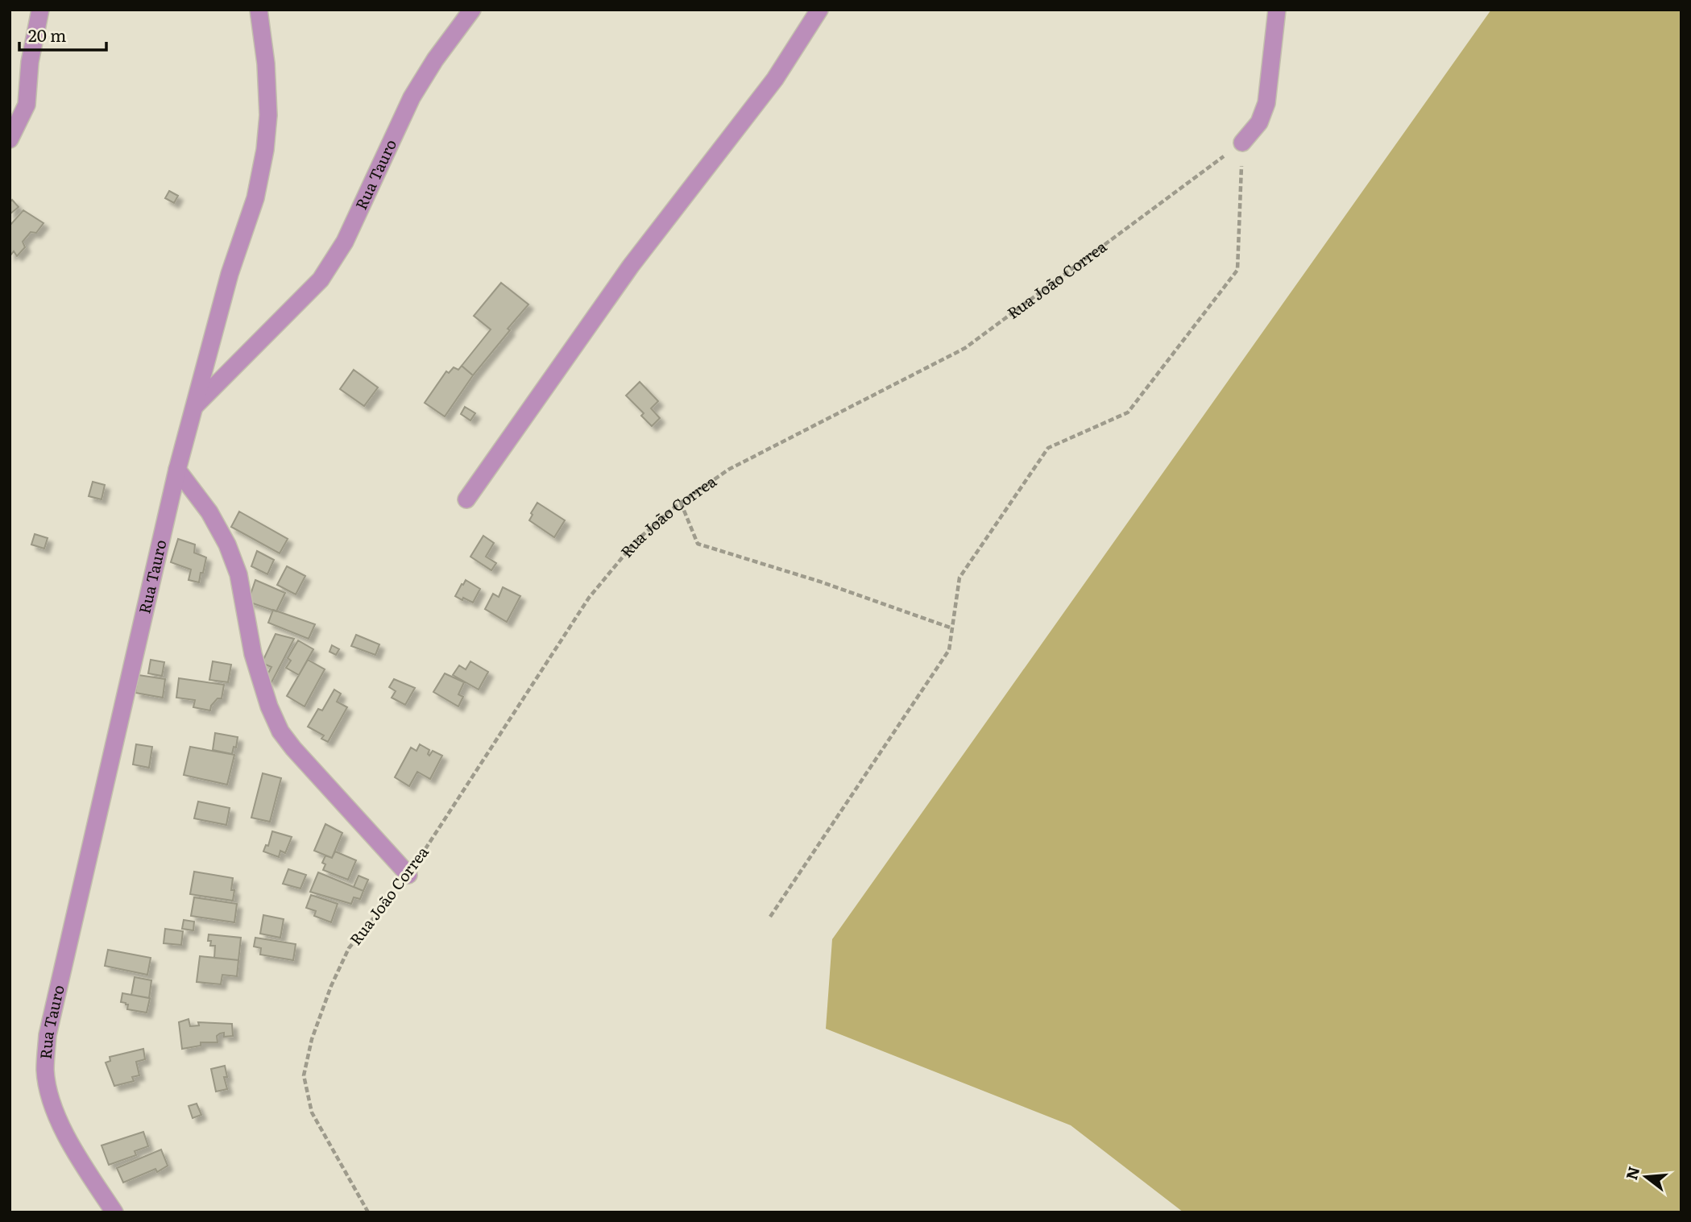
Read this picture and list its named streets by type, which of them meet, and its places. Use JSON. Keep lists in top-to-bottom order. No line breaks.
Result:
{"streets":{"street":["Rua Tauro"],"path":["Rua João Correa"]},"scale_bar":"20 m","north":"left"}
